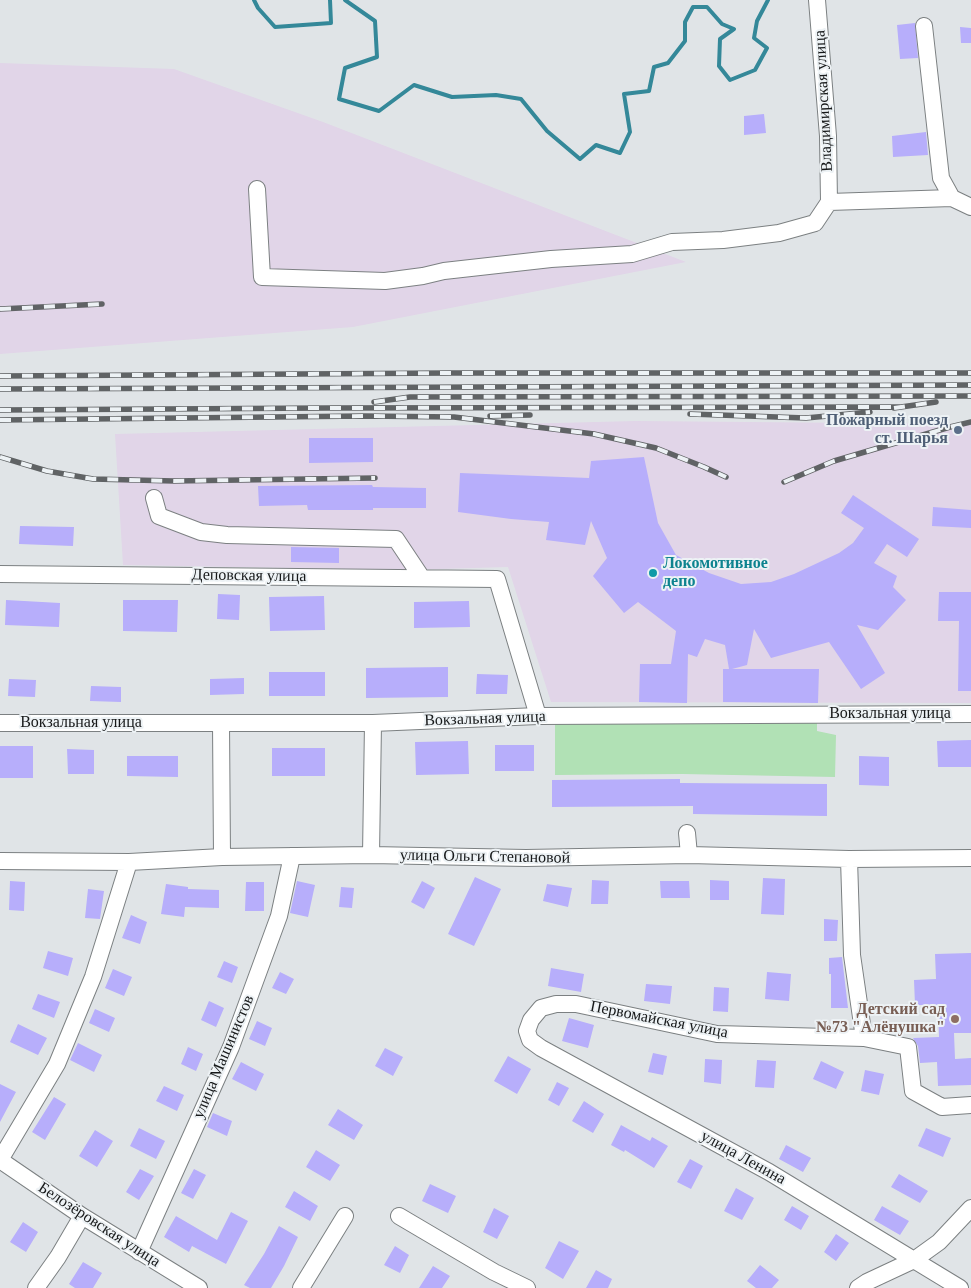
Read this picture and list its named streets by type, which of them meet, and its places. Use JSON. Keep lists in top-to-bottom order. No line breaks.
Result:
{"streets":{"street":["Владимирская улица","Деповская улица","Вокзальная улица","улица Ольги Степановой","Первомайская улица","улица Машинистов","улица Ленина","Белозёровская улица"]},"crossings":[["Деповская улица","Вокзальная улица"],["улица Ольги Степановой","улица Машинистов"],["Первомайская улица","улица Ленина"],["улица Машинистов","Белозёровская улица"]],"places":["Пожарный поезд ст. Шарья","Локомотивное депо","Детский сад №73 \"Алёнушка\""]}
